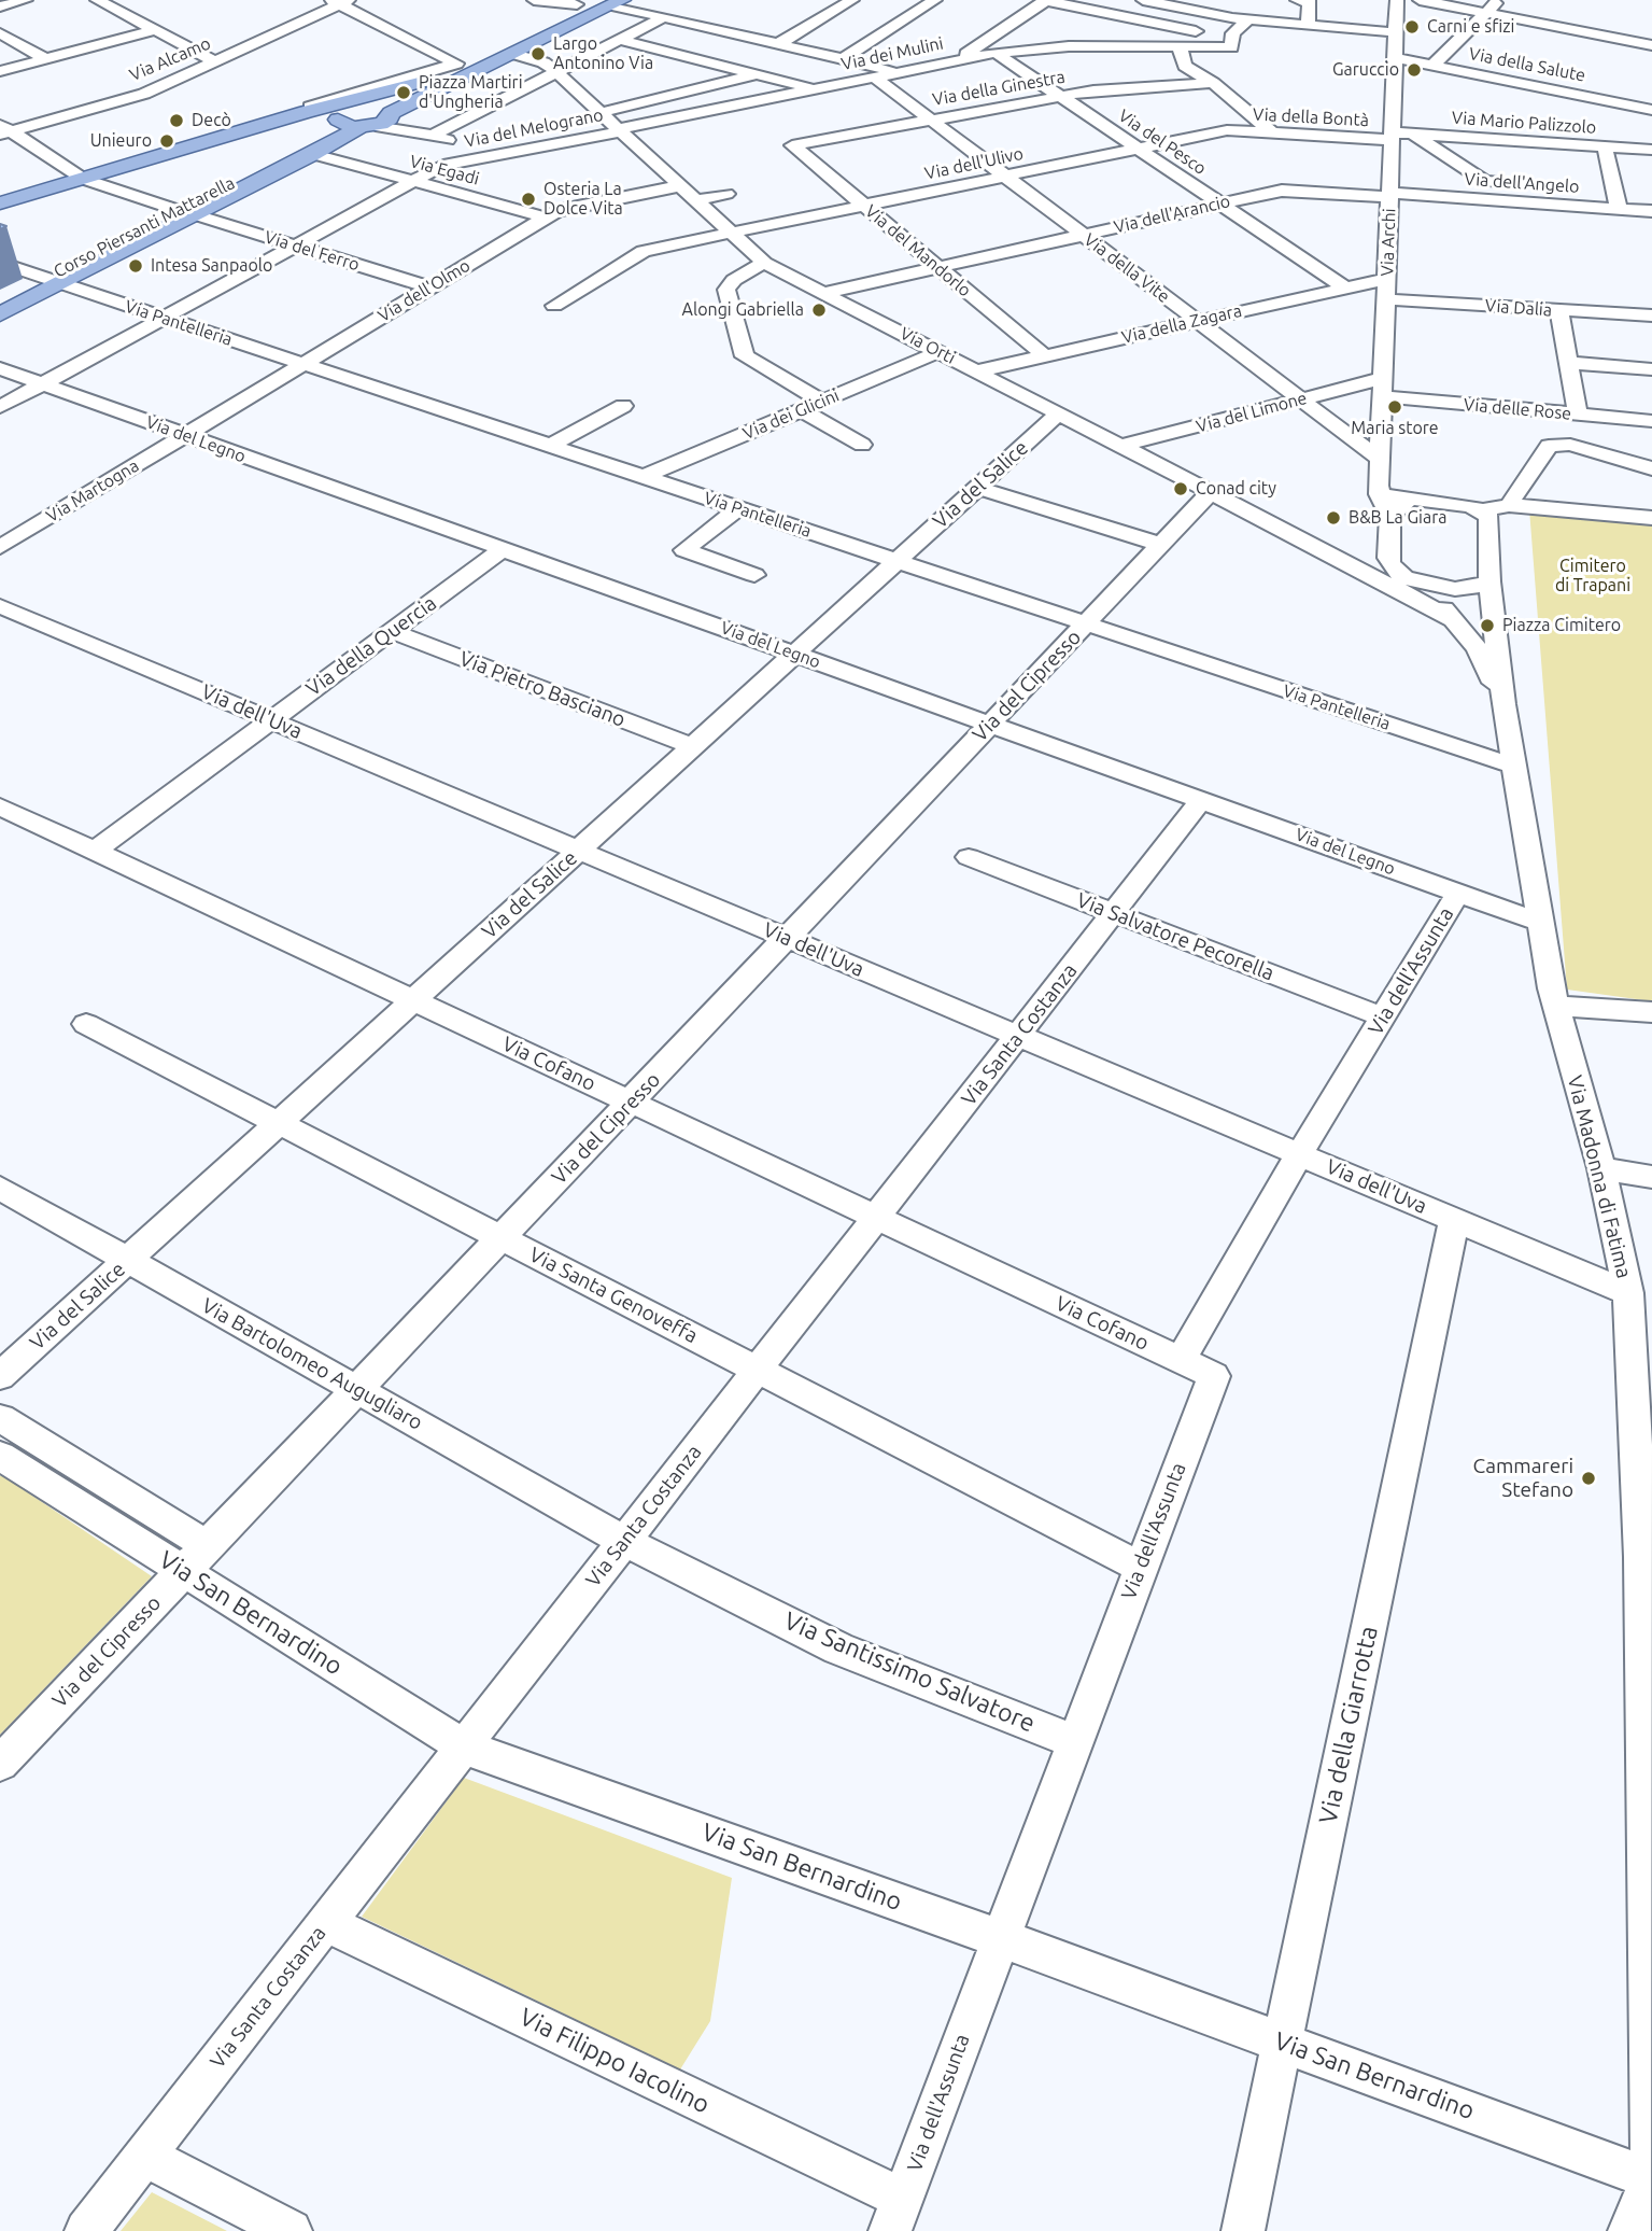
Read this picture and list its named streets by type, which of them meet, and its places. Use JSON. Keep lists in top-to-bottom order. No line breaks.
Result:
{"streets":{"main road":["Corso Piersanti Mattarella"],"street":["Via dei Mulini","Via Alcamo","Via della Salute","Via della Ginestra","Via della Bontà","Via Mario Palizzolo","Via del Melograno","Via del Pesco","Via dell'Ulivo","Via Egadi","Via dell'Angelo","Via dell'Arancio","Via Archi","Via del Ferro","Via del Mandorlo","Via della Vite","Via dell'Olmo","Via Dalia","Via Pantelleria","Via della Zagara","Via Orti","Via delle Rose","Via del Limone","Via dei Glicini","Via del Legno","Via del Salice","Via Martogna","Via della Quercia","Via del Cipresso","Via Pietro Basciano","Via dell'Uva","Via Salvatore Pecorella","Via dell'Assunta","Via Santa Costanza","Via Cofano","Via Madonna di Fatima","Via Santa Genoveffa","Via Bartolomeo Augugliaro","Via San Bernardino","Via Santissimo Salvatore","Via della Giarrotta","Via Filippo Iacolino"]},"crossings":[["Via dei Mulini","Via del Melograno"],["Via dei Mulini","Via del Pesco"],["Via dei Mulini","Via della Vite"],["Via dei Mulini","Via Orti"],["Via Alcamo","Via del Ferro"],["Via della Salute","Via Archi"],["Via della Ginestra","Via del Pesco"],["Via della Ginestra","Via del Mandorlo"],["Via della Ginestra","Via della Vite"],["Via della Bontà","Via Mario Palizzolo"],["Via della Bontà","Via dell'Ulivo"],["Via della Bontà","Via Archi"],["Via Mario Palizzolo","Via Archi"],["Via del Melograno","Via Egadi"],["Via del Melograno","Via Orti"],["Via del Pesco","Via dell'Ulivo"],["Via del Pesco","Via dell'Arancio"],["Via del Pesco","Via della Zagara"],["Via dell'Ulivo","Via del Mandorlo"],["Via dell'Ulivo","Via della Vite"],["Via dell'Ulivo","Via Orti"],["Via Egadi","Corso Piersanti Mattarella"],["Via Egadi","Via dell'Olmo"],["Via dell'Angelo","Via dell'Arancio"],["Via dell'Angelo","Via Archi"],["Via dell'Arancio","Via Archi"],["Via dell'Arancio","Via del Mandorlo"],["Via dell'Arancio","Via della Vite"],["Via dell'Arancio","Via Orti"],["Corso Piersanti Mattarella","Via del Ferro"],["Corso Piersanti Mattarella","Via Pantelleria"],["Via Archi","Via della Vite"],["Via Archi","Via Dalia"],["Via Archi","Via della Zagara"],["Via Archi","Via delle Rose"],["Via Archi","Via del Limone"],["Via del Ferro","Via dell'Olmo"],["Via del Mandorlo","Via della Zagara"],["Via della Vite","Via della Zagara"],["Via della Vite","Via del Limone"],["Via dell'Olmo","Via Pantelleria"],["Via dell'Olmo","Via Orti"],["Via dell'Olmo","Via del Legno"],["Via dell'Olmo","Via Martogna"],["Via Pantelleria","Via dei Glicini"],["Via Pantelleria","Via del Salice"],["Via Pantelleria","Via del Cipresso"],["Via Pantelleria","Via Madonna di Fatima"],["Via della Zagara","Via Orti"],["Via Orti","Via del Limone"],["Via Orti","Via dei Glicini"],["Via Orti","Via del Salice"],["Via Orti","Via del Cipresso"],["Via delle Rose","Via del Limone"],["Via del Legno","Via del Salice"],["Via del Legno","Via Martogna"],["Via del Legno","Via della Quercia"],["Via del Legno","Via del Cipresso"],["Via del Legno","Via dell'Assunta"],["Via del Legno","Via Santa Costanza"],["Via del Legno","Via Madonna di Fatima"],["Via del Salice","Via Pietro Basciano"],["Via del Salice","Via dell'Uva"],["Via del Salice","Via Cofano"],["Via del Salice","Via Santa Genoveffa"],["Via del Salice","Via Bartolomeo Augugliaro"],["Via della Quercia","Via Pietro Basciano"],["Via della Quercia","Via dell'Uva"],["Via della Quercia","Via Cofano"],["Via del Cipresso","Via dell'Uva"],["Via del Cipresso","Via Cofano"],["Via del Cipresso","Via Santa Genoveffa"],["Via del Cipresso","Via Bartolomeo Augugliaro"],["Via del Cipresso","Via San Bernardino"],["Via dell'Uva","Via dell'Assunta"],["Via dell'Uva","Via Santa Costanza"],["Via dell'Uva","Via Madonna di Fatima"],["Via dell'Uva","Via della Giarrotta"],["Via Salvatore Pecorella","Via dell'Assunta"],["Via Salvatore Pecorella","Via Santa Costanza"],["Via dell'Assunta","Via Cofano"],["Via dell'Assunta","Via Santa Genoveffa"],["Via dell'Assunta","Via San Bernardino"],["Via dell'Assunta","Via Santissimo Salvatore"],["Via dell'Assunta","Via Filippo Iacolino"],["Via Santa Costanza","Via Cofano"],["Via Santa Costanza","Via Santa Genoveffa"],["Via Santa Costanza","Via Bartolomeo Augugliaro"],["Via Santa Costanza","Via San Bernardino"],["Via Santa Costanza","Via Santissimo Salvatore"],["Via Santa Costanza","Via Filippo Iacolino"],["Via Madonna di Fatima","Via San Bernardino"],["Via Bartolomeo Augugliaro","Via Santissimo Salvatore"],["Via San Bernardino","Via della Giarrotta"]],"parks":["Cimitero di Trapani"],"places":["Carni e sfizi","Largo Antonino Via","Garuccio","Piazza Martiri d'Ungheria","Decò","Unieuro","Osteria La Dolce Vita","Intesa Sanpaolo","Alongi Gabriella","Maria store","Conad city","B&B La Giara","Piazza Cimitero","Cammareri Stefano"]}
